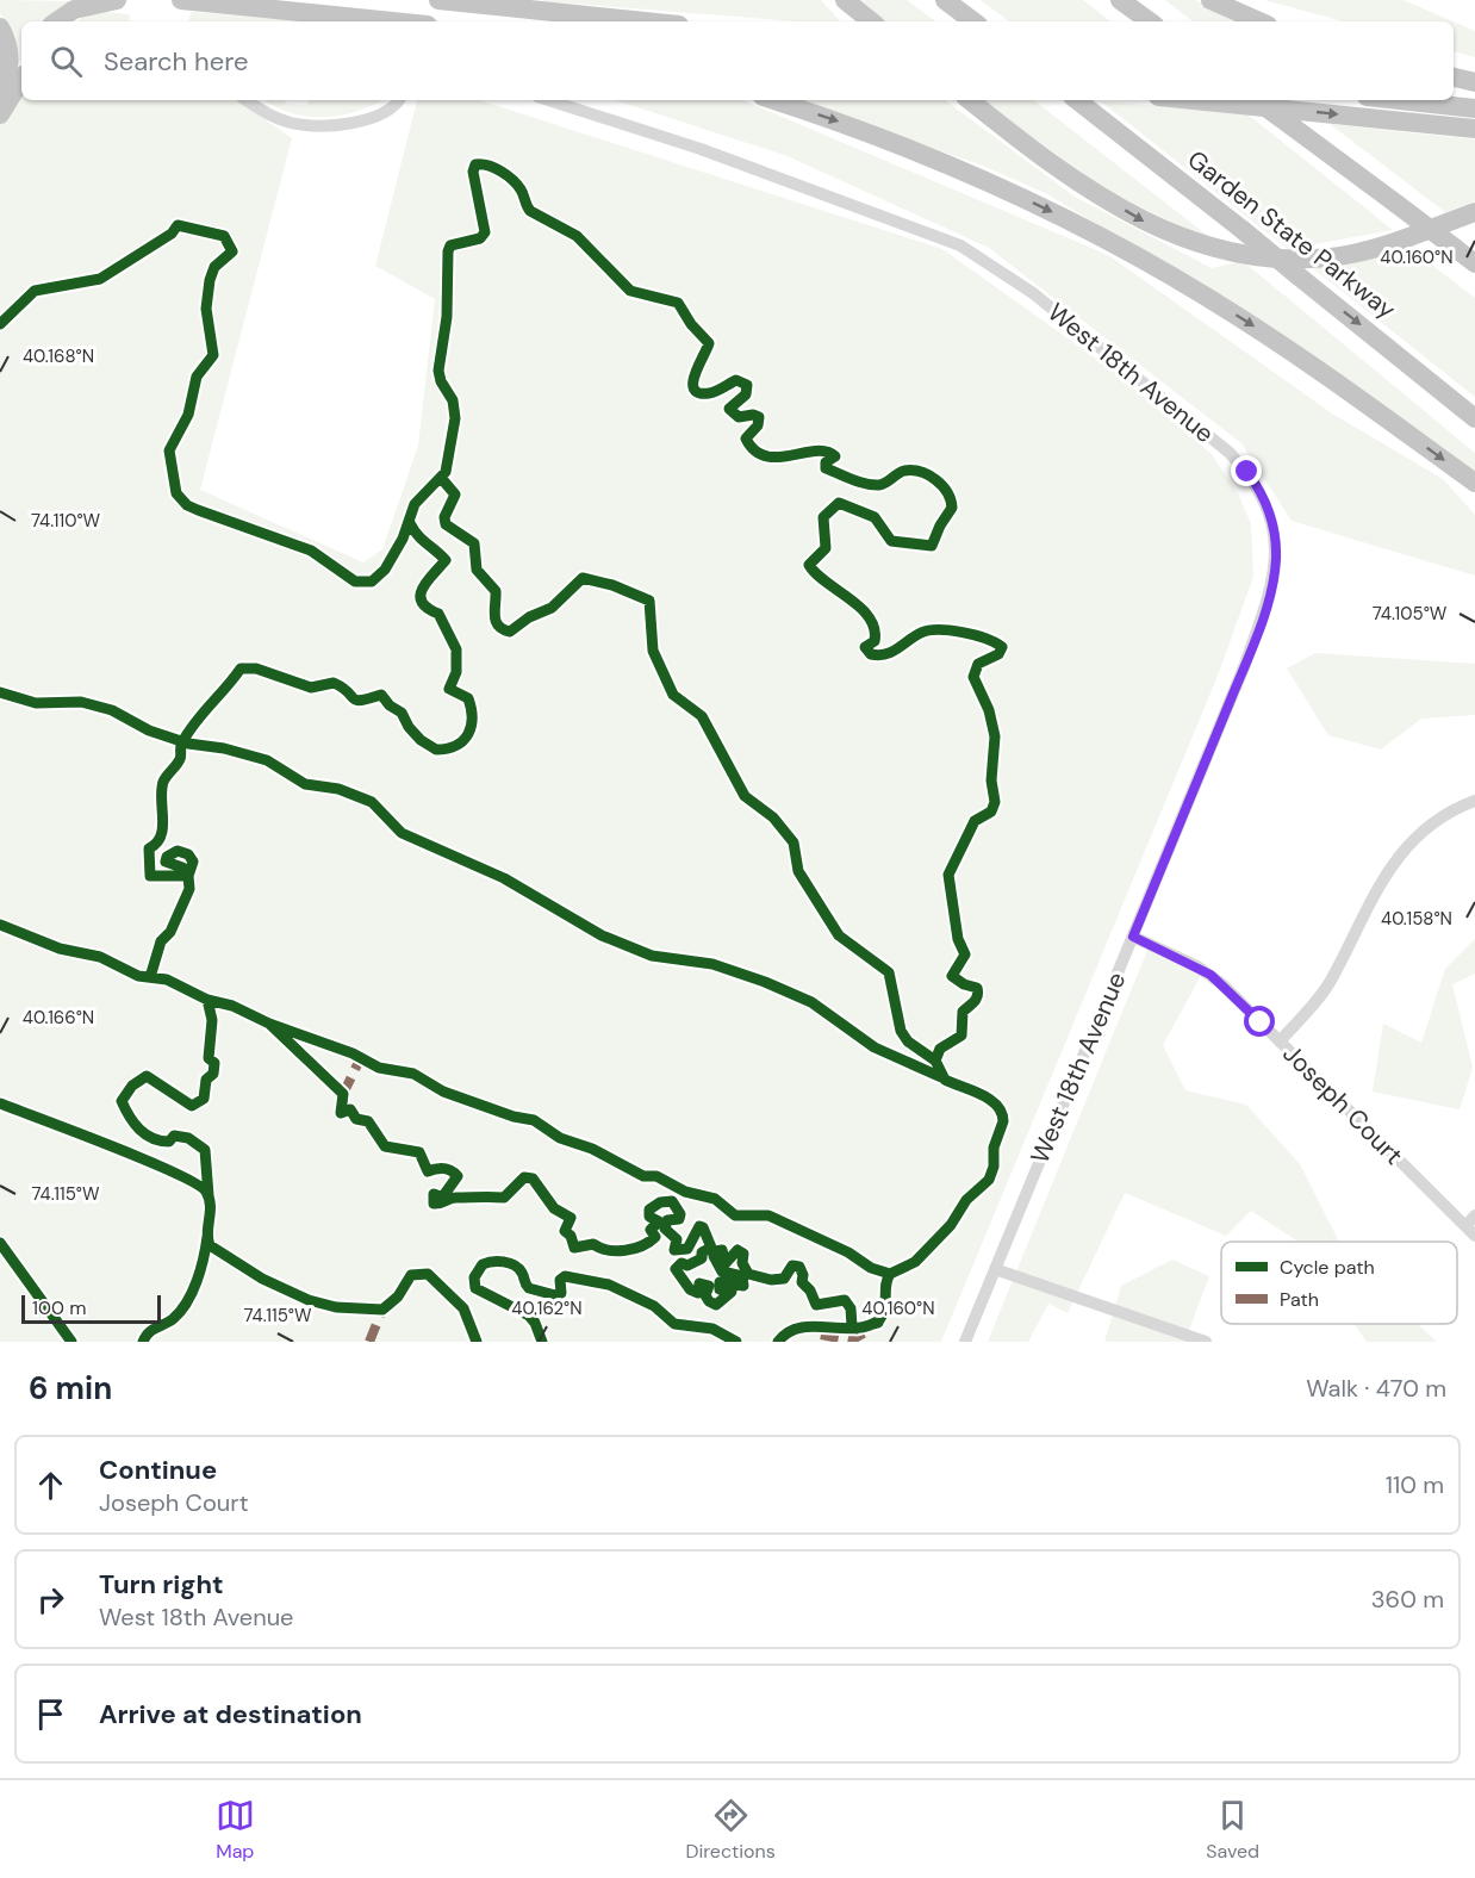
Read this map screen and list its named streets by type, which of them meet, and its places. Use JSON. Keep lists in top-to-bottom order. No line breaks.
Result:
{"streets":{"highway":["Garden State Parkway"],"street":["West 18th Avenue","Joseph Court"]},"crossings":[["West 18th Avenue","Joseph Court"]],"legend":["Cycle path","Path"],"scale_bar":"100 m","page":{"search":"Search here","scale":"100 m","heading":["6 min","Walk · 470 m"],"list":[["Continue","Joseph Court","110 m"],["Turn right","West 18th Avenue","360 m"],"Arrive at destination"],"nav":["Map","Directions","Saved"]},"coordinates":["40.160°N","40.168°N","74.110°W","74.105°W","40.158°N","40.166°N","74.115°W","40.162°N"]}
